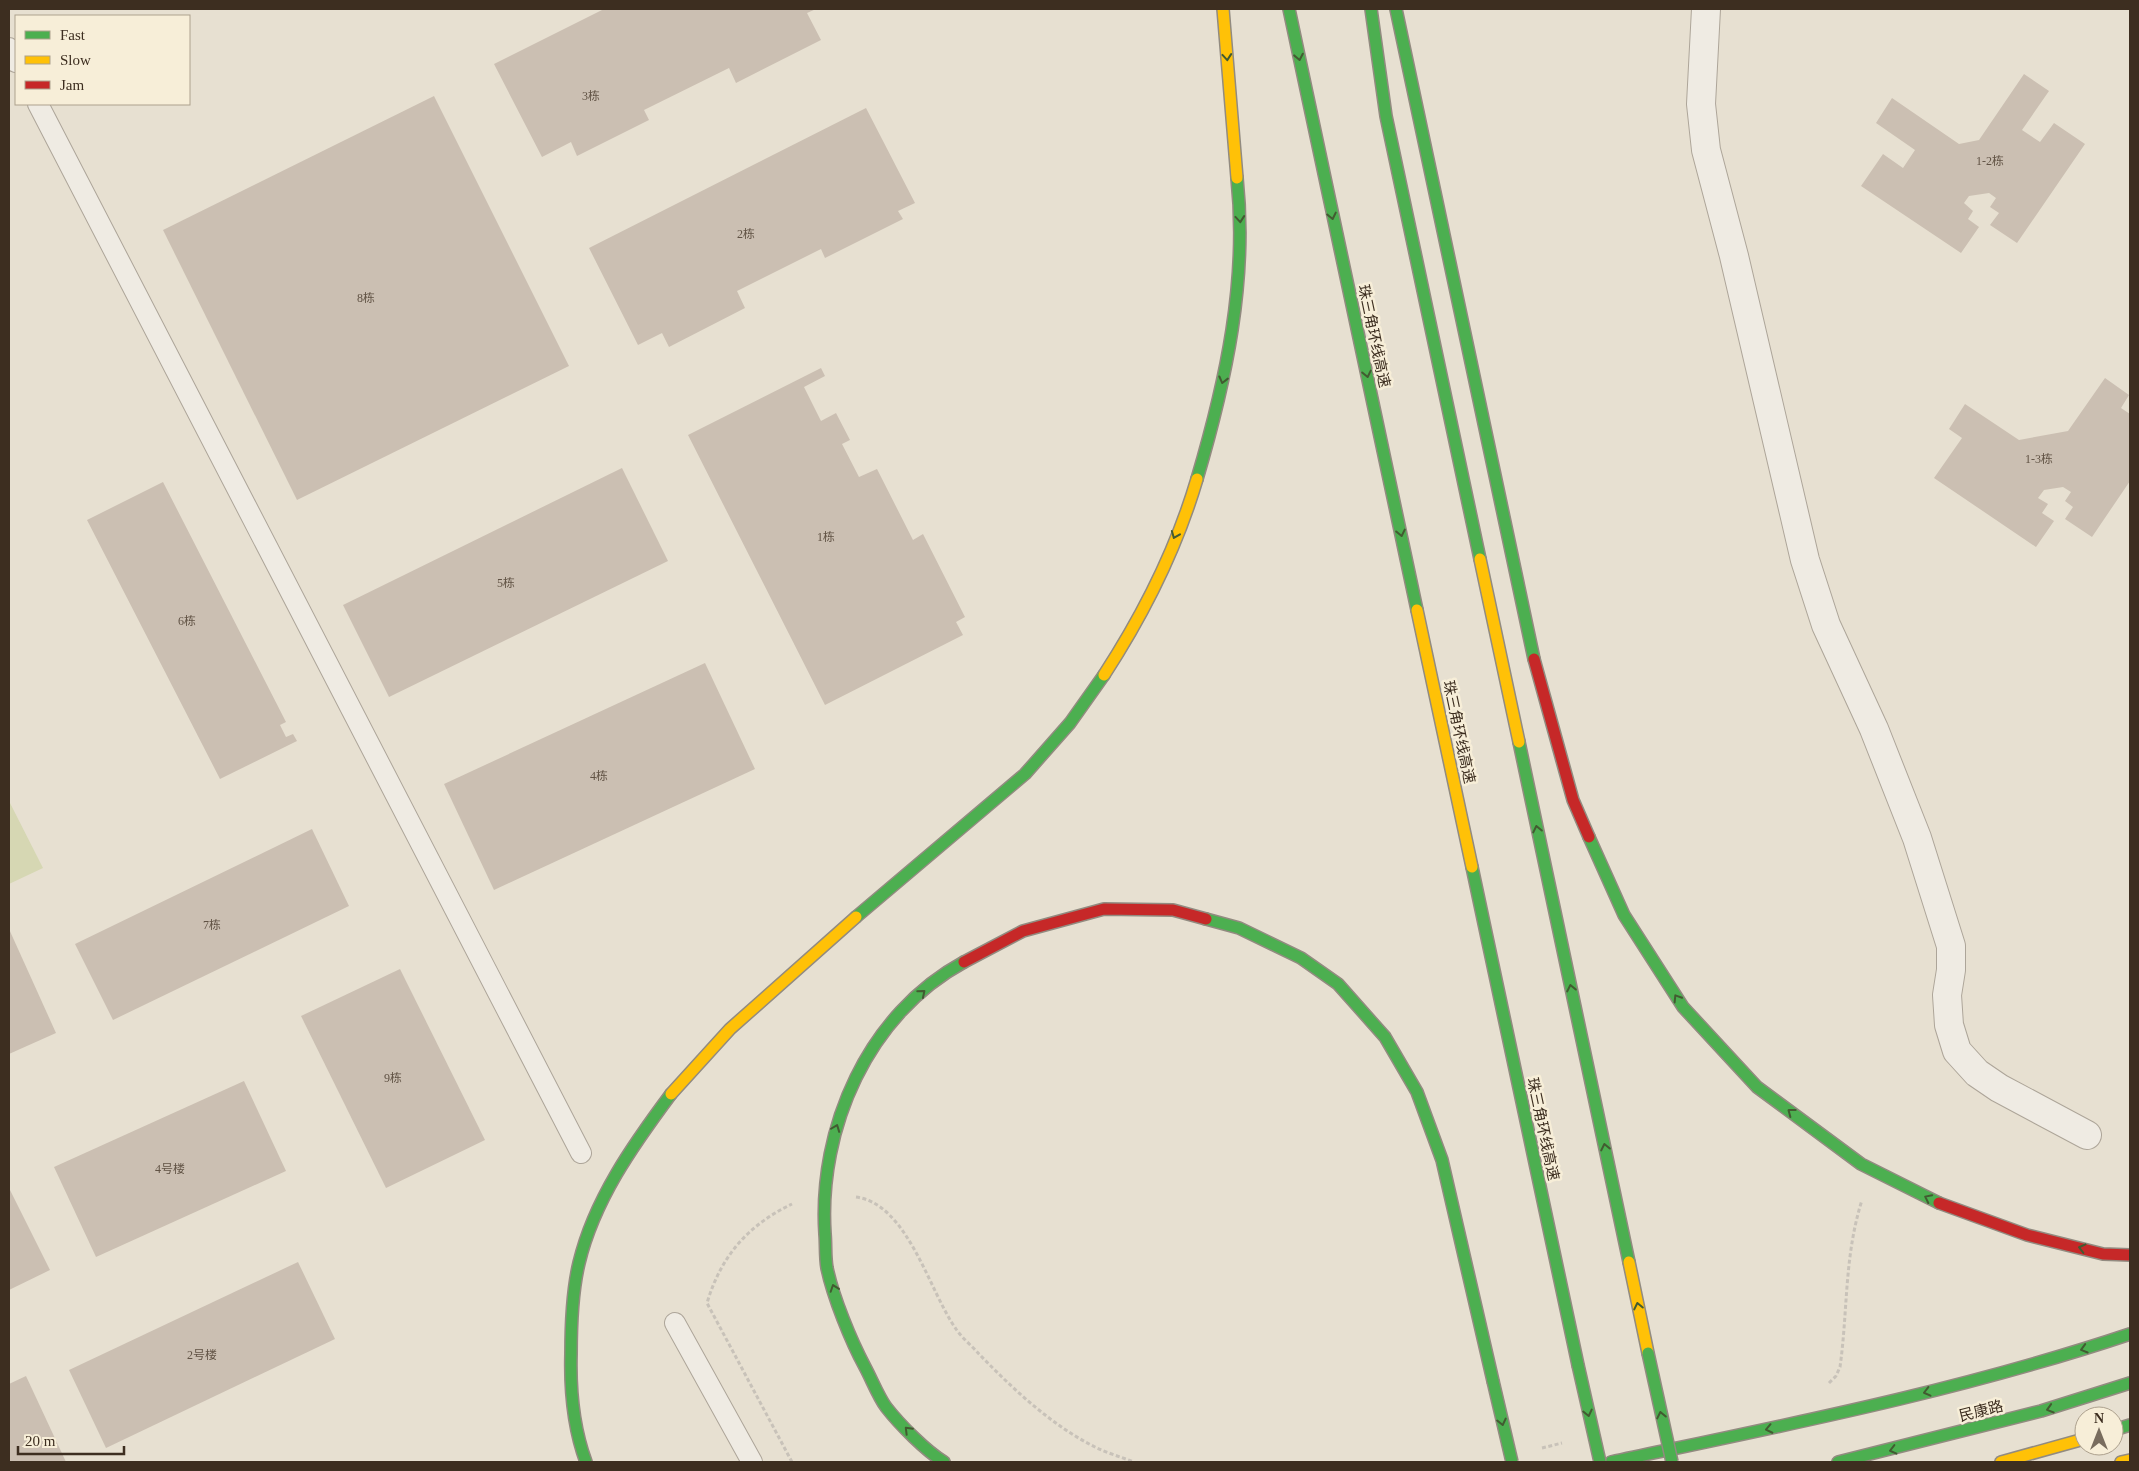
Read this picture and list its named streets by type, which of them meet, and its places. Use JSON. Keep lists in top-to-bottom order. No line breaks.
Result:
{"streets":{"main road":["珠三角环线高速","民康路"]},"house_numbers":["3栋","1-2栋","2栋","8栋","1-3栋","1栋","5栋","6栋","4栋","7栋","9栋","4号楼","2号楼"],"legend":["Fast","Slow","Jam"],"scale_bar":"20 m","north":"top"}
